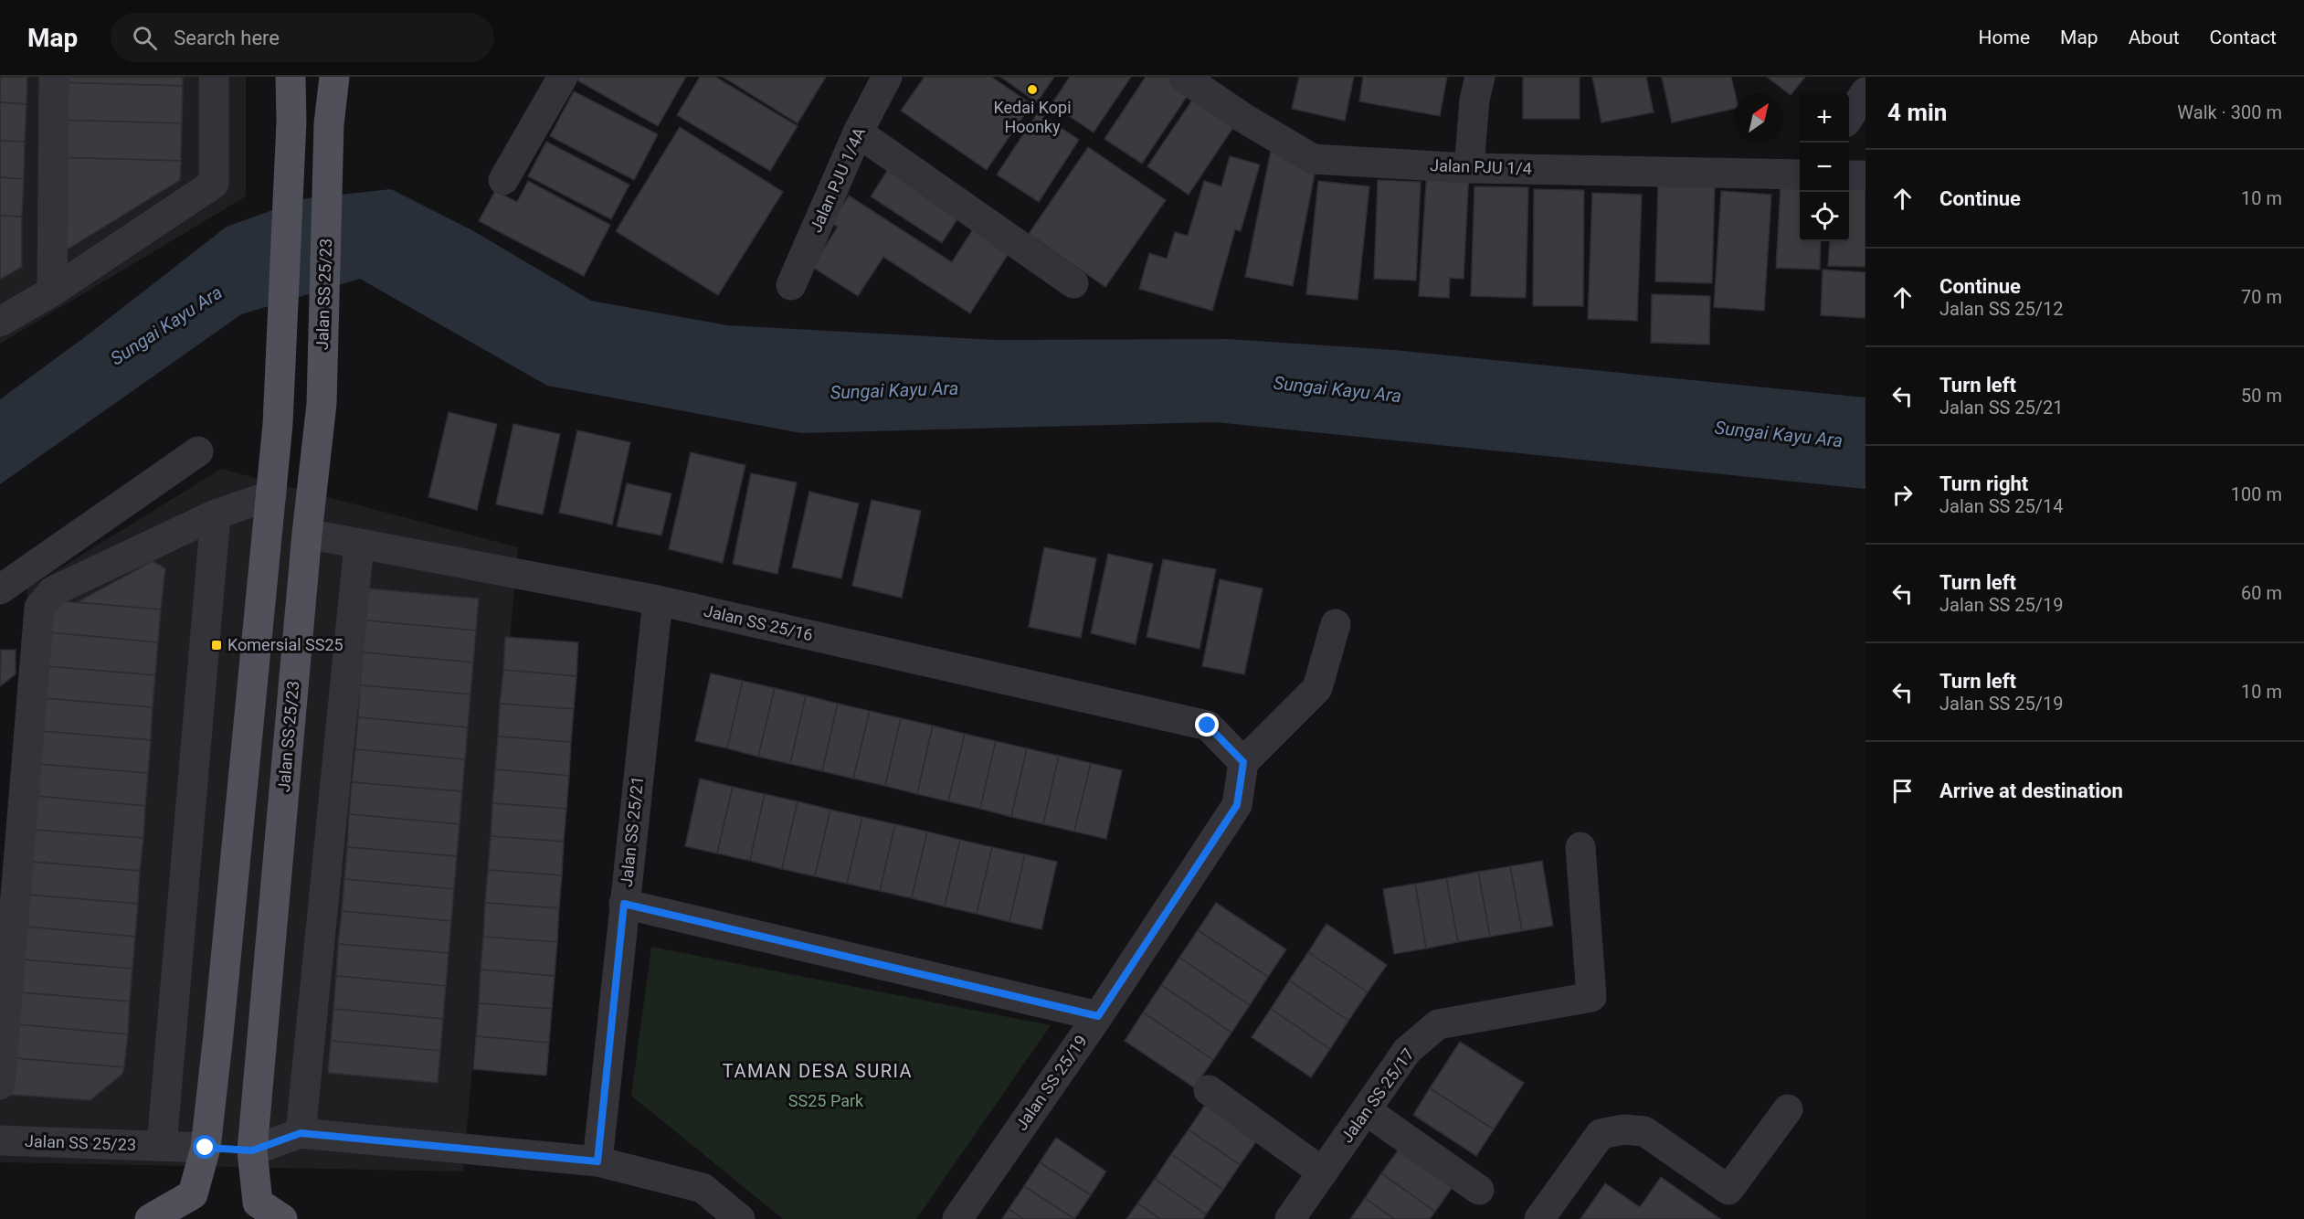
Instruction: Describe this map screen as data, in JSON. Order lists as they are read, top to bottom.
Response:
{
  "streets": {
    "main road": ["Jalan SS 25/23"],
    "street": [
      "Jalan PJU 1/4",
      "Jalan PJU 1/4A",
      "Jalan SS 25/16",
      "Jalan SS 25/21",
      "Jalan SS 25/19",
      "Jalan SS 25/17"
    ]
  },
  "crossings": [
    ["Jalan SS 25/23", "Jalan SS 25/16"],
    ["Jalan SS 25/16", "Jalan SS 25/21"],
    ["Jalan SS 25/16", "Jalan SS 25/19"]
  ],
  "districts": ["TAMAN DESA SURIA"],
  "water": ["Sungai Kayu Ara"],
  "parks": ["SS25 Park"],
  "places": {
    "other": ["Kedai Kopi Hoonky"],
    "transit": ["Komersial SS25"]
  },
  "north": "top right",
  "page": {
    "header": "Map",
    "search": "Search here",
    "nav": [
      "Home",
      "Map",
      "About",
      "Contact"
    ],
    "heading": ["4 min", "Walk · 300 m"],
    "map_buttons": ["+", "−"],
    "list": [
      ["Continue", "10 m"],
      ["Continue", "Jalan SS 25/12", "70 m"],
      ["Turn left", "Jalan SS 25/21", "50 m"],
      ["Turn right", "Jalan SS 25/14", "100 m"],
      ["Turn left", "Jalan SS 25/19", "60 m"],
      ["Turn left", "Jalan SS 25/19", "10 m"],
      "Arrive at destination"
    ]
  }
}
